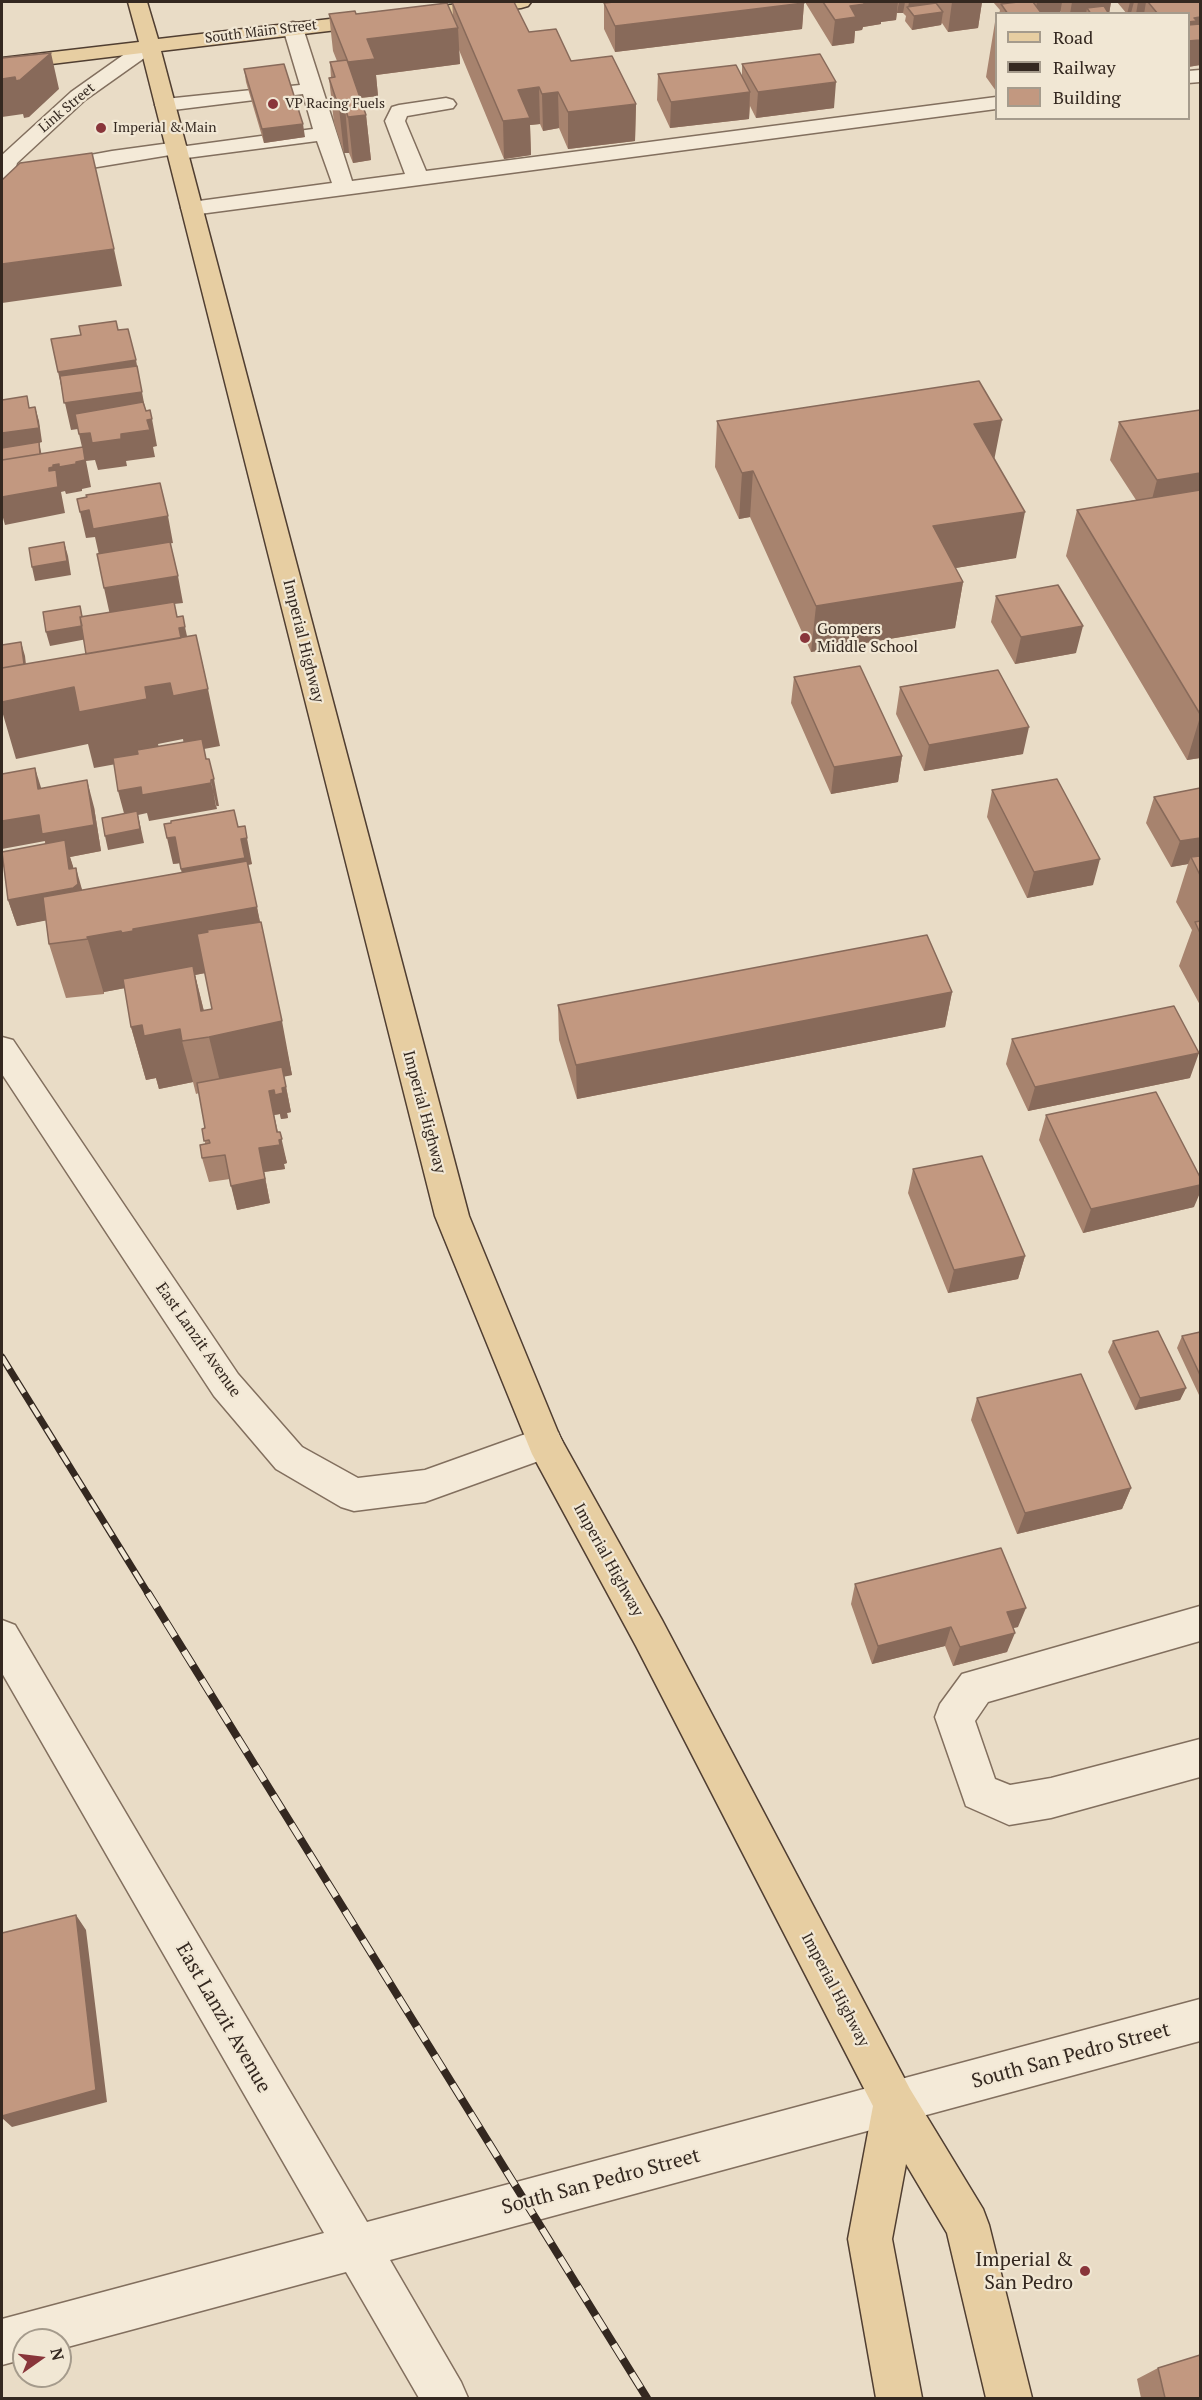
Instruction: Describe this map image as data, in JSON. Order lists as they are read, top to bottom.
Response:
{
  "streets": {
    "main road": ["South Main Street", "Imperial Highway"],
    "street": ["Link Street", "East Lanzit Avenue", "South San Pedro Street"]
  },
  "crossings": [
    ["South Main Street", "Link Street"],
    ["South Main Street", "Imperial Highway"],
    ["Link Street", "Imperial Highway"],
    ["Imperial Highway", "East Lanzit Avenue"],
    ["Imperial Highway", "South San Pedro Street"],
    ["East Lanzit Avenue", "South San Pedro Street"]
  ],
  "places": [
    "VP Racing Fuels",
    "Imperial & Main",
    "Gompers Middle School",
    "Imperial & San Pedro"
  ],
  "legend": ["Road", "Railway", "Building"],
  "north": "right"
}
